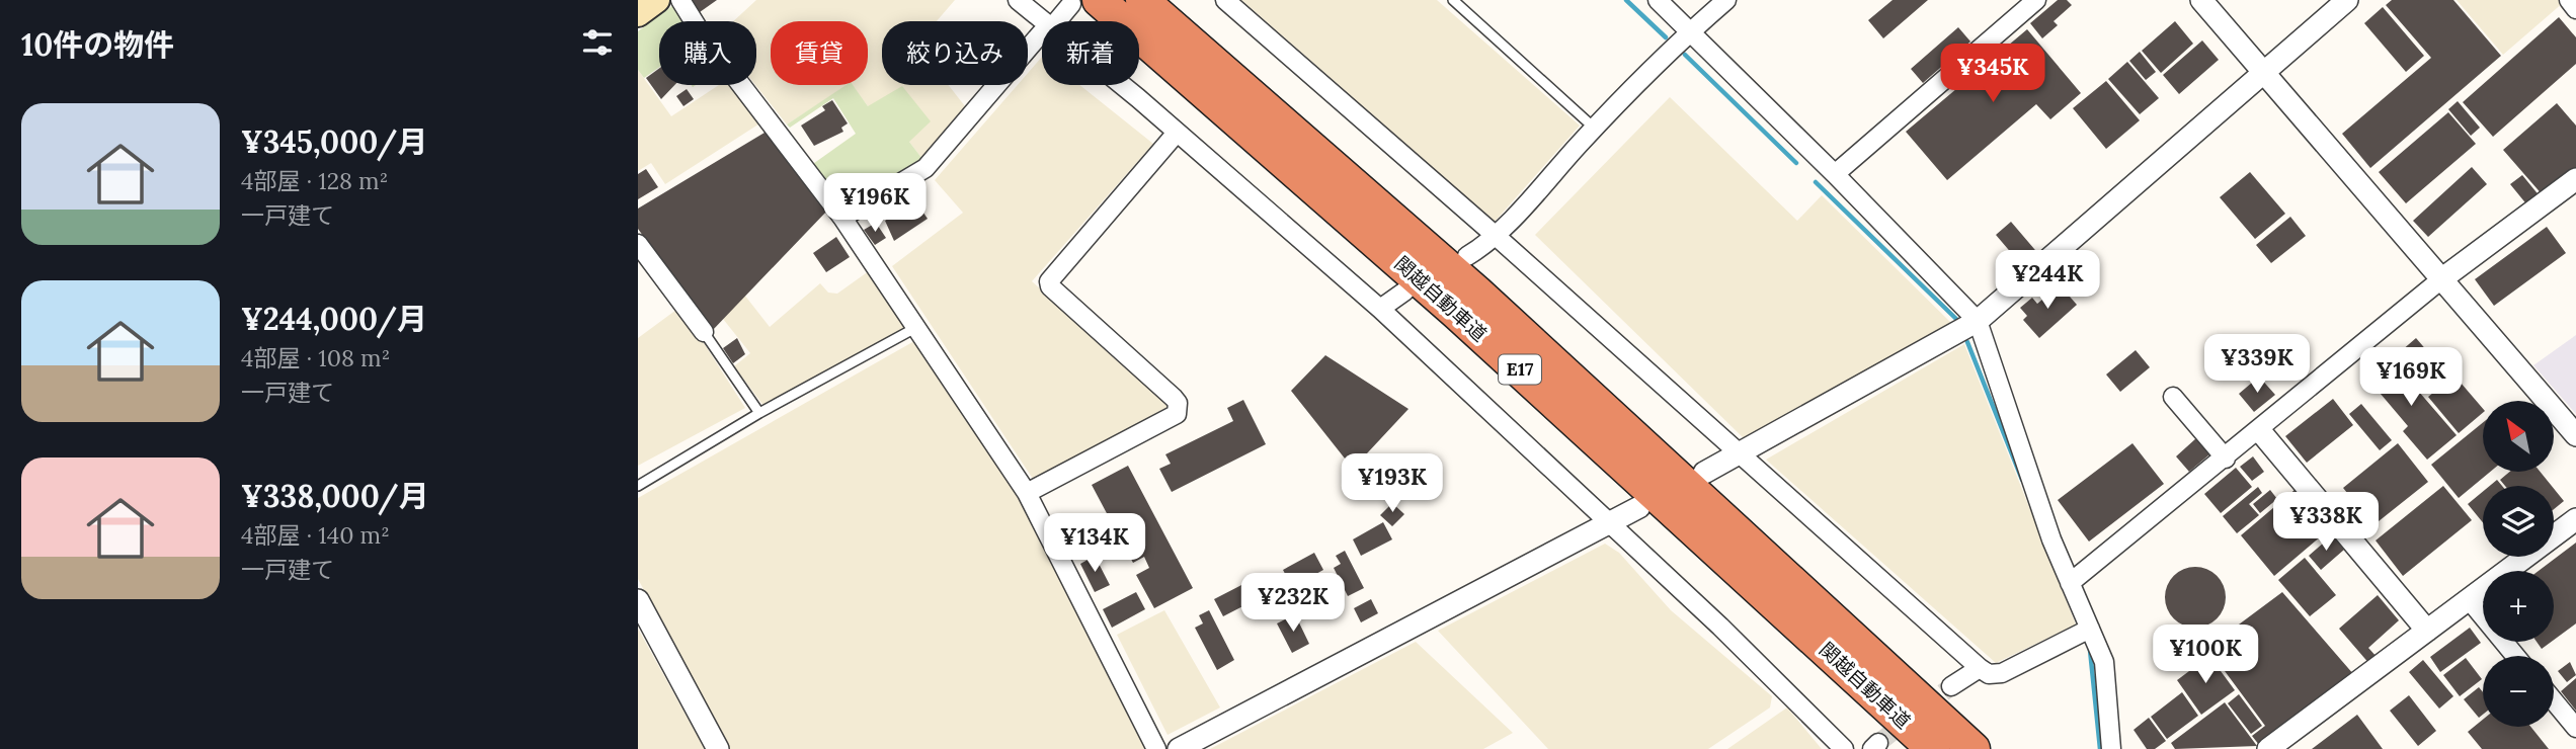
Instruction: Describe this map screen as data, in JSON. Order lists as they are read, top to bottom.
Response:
{
  "streets": {
    "highway": ["関越自動車道", "E17"]
  },
  "north": "top left",
  "page": {
    "heading": "10件の物件",
    "chip": [
      "購入",
      "賃貸",
      "絞り込み",
      "新着"
    ],
    "price": [
      "¥345K",
      "¥196K",
      "¥244K",
      "¥339K",
      "¥169K",
      "¥193K",
      "¥338K",
      "¥134K",
      "¥232K",
      "¥100K"
    ],
    "list": [
      {
        "name": "¥345,000/月",
        "note": "4部屋 · 128 m² · 一戸建て"
      },
      {
        "name": "¥244,000/月",
        "note": "4部屋 · 108 m² · 一戸建て"
      },
      {
        "name": "¥338,000/月",
        "note": "4部屋 · 140 m² · 一戸建て"
      }
    ],
    "map_buttons": ["+", "−"]
  }
}
